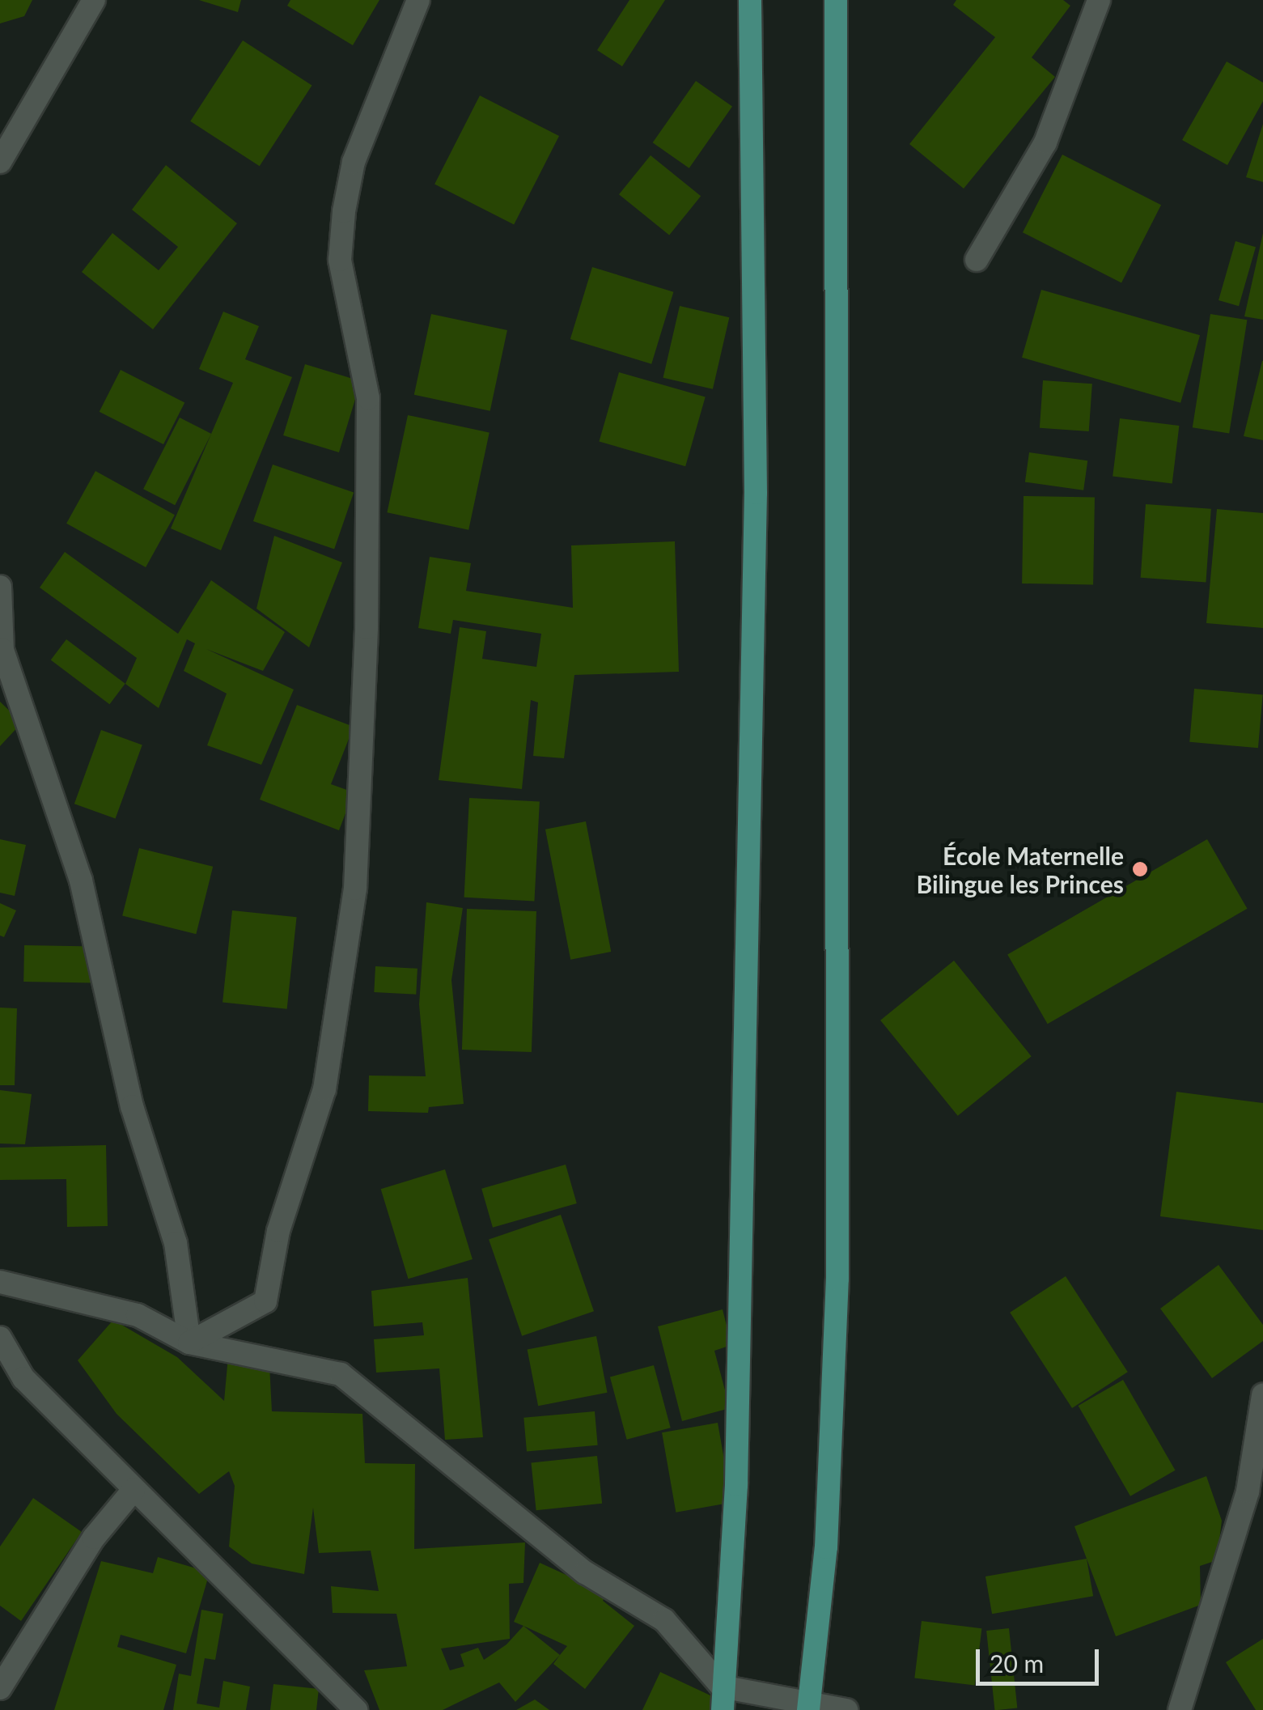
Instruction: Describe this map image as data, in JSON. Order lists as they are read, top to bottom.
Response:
{
  "places": ["École Maternelle Bilingue les Princes"],
  "scale_bar": "20 m"
}
